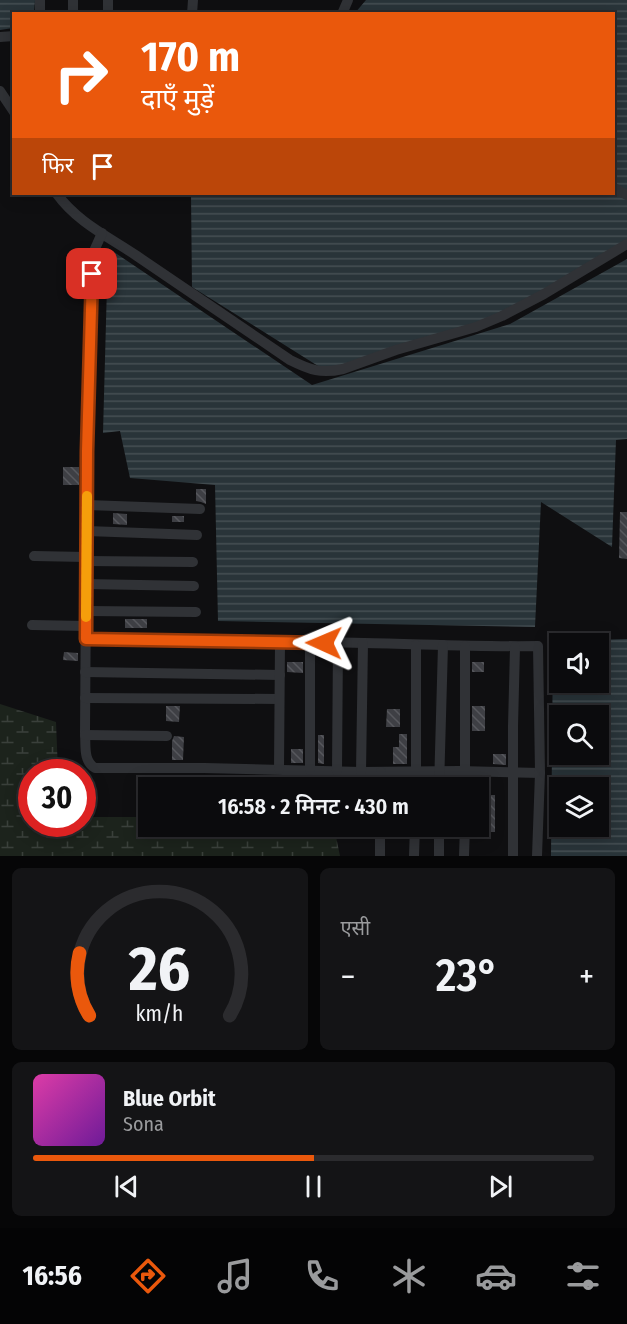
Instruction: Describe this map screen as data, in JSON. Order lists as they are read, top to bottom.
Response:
{
  "page": {
    "turn": ["170 m", "दाएँ मुड़ें"],
    "then": "फिर",
    "limit": "30",
    "trip": "16:58 · 2 मिनट · 430 m",
    "tile": "एसी",
    "heat": ["−", "23°", "+"],
    "song": ["Blue Orbit", "Sona"],
    "tabs": "16:56",
    "gauge": ["26", "km/h"]
  }
}
